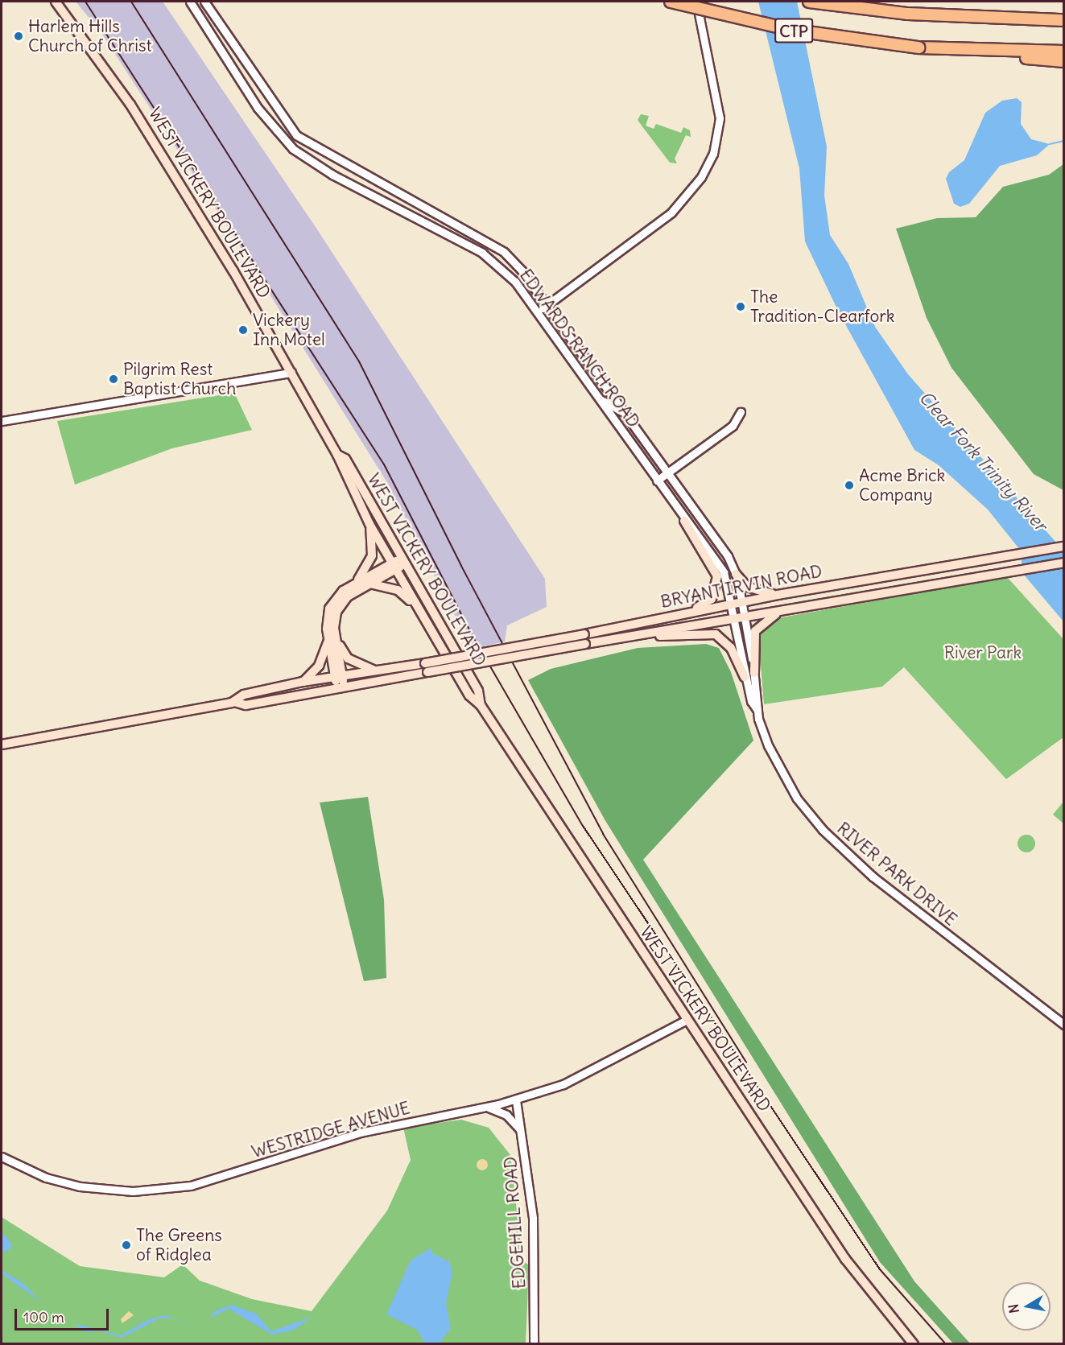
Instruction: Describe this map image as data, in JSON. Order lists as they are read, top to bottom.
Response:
{
  "streets": {
    "highway": ["CTP"],
    "main road": ["WEST VICKERY BOULEVARD", "BRYANT IRVIN ROAD"],
    "street": [
      "EDWARDS RANCH ROAD",
      "RIVER PARK DRIVE",
      "WESTRIDGE AVENUE",
      "EDGEHILL ROAD"
    ]
  },
  "crossings": [
    ["WEST VICKERY BOULEVARD", "WESTRIDGE AVENUE"],
    ["EDWARDS RANCH ROAD", "BRYANT IRVIN ROAD"],
    ["EDWARDS RANCH ROAD", "RIVER PARK DRIVE"],
    ["BRYANT IRVIN ROAD", "RIVER PARK DRIVE"],
    ["WESTRIDGE AVENUE", "EDGEHILL ROAD"]
  ],
  "water": ["Clear Fork Trinity River"],
  "parks": ["River Park"],
  "places": [
    "Harlem Hills Church of Christ",
    "The Tradition-Clearfork",
    "Vickery Inn Motel",
    "Pilgrim Rest Baptist Church",
    "Acme Brick Company",
    "The Greens of Ridglea"
  ],
  "scale_bar": "100 m",
  "north": "left"
}
